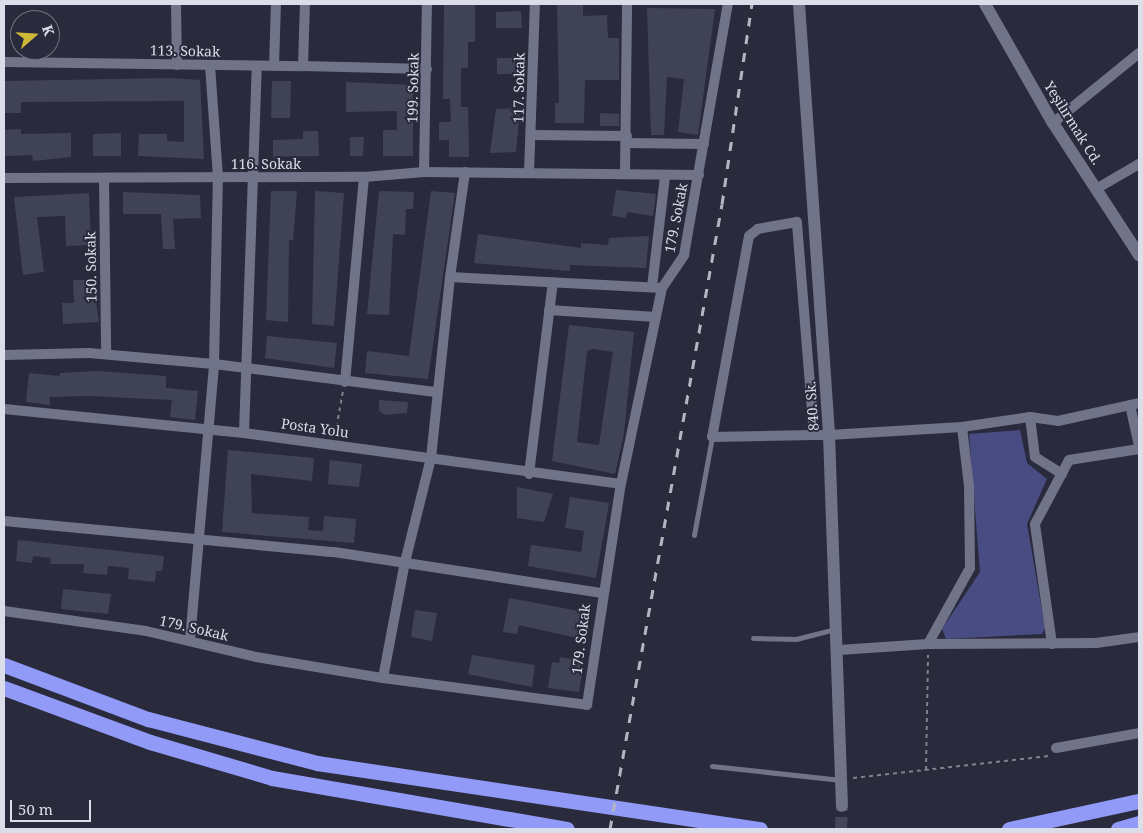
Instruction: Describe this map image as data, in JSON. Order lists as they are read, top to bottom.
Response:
{
  "streets": {
    "street": [
      "113. Sokak",
      "199. Sokak",
      "117. Sokak",
      "Yeşilırmak Cd.",
      "116. Sokak",
      "179. Sokak",
      "150. Sokak",
      "840. Sk.",
      "Posta Yolu"
    ]
  },
  "crossings": [
    ["113. Sokak", "199. Sokak"],
    ["199. Sokak", "116. Sokak"],
    ["117. Sokak", "116. Sokak"],
    ["116. Sokak", "179. Sokak"],
    ["116. Sokak", "150. Sokak"],
    ["179. Sokak", "Posta Yolu"]
  ],
  "scale_bar": "50 m",
  "north": "right"
}
